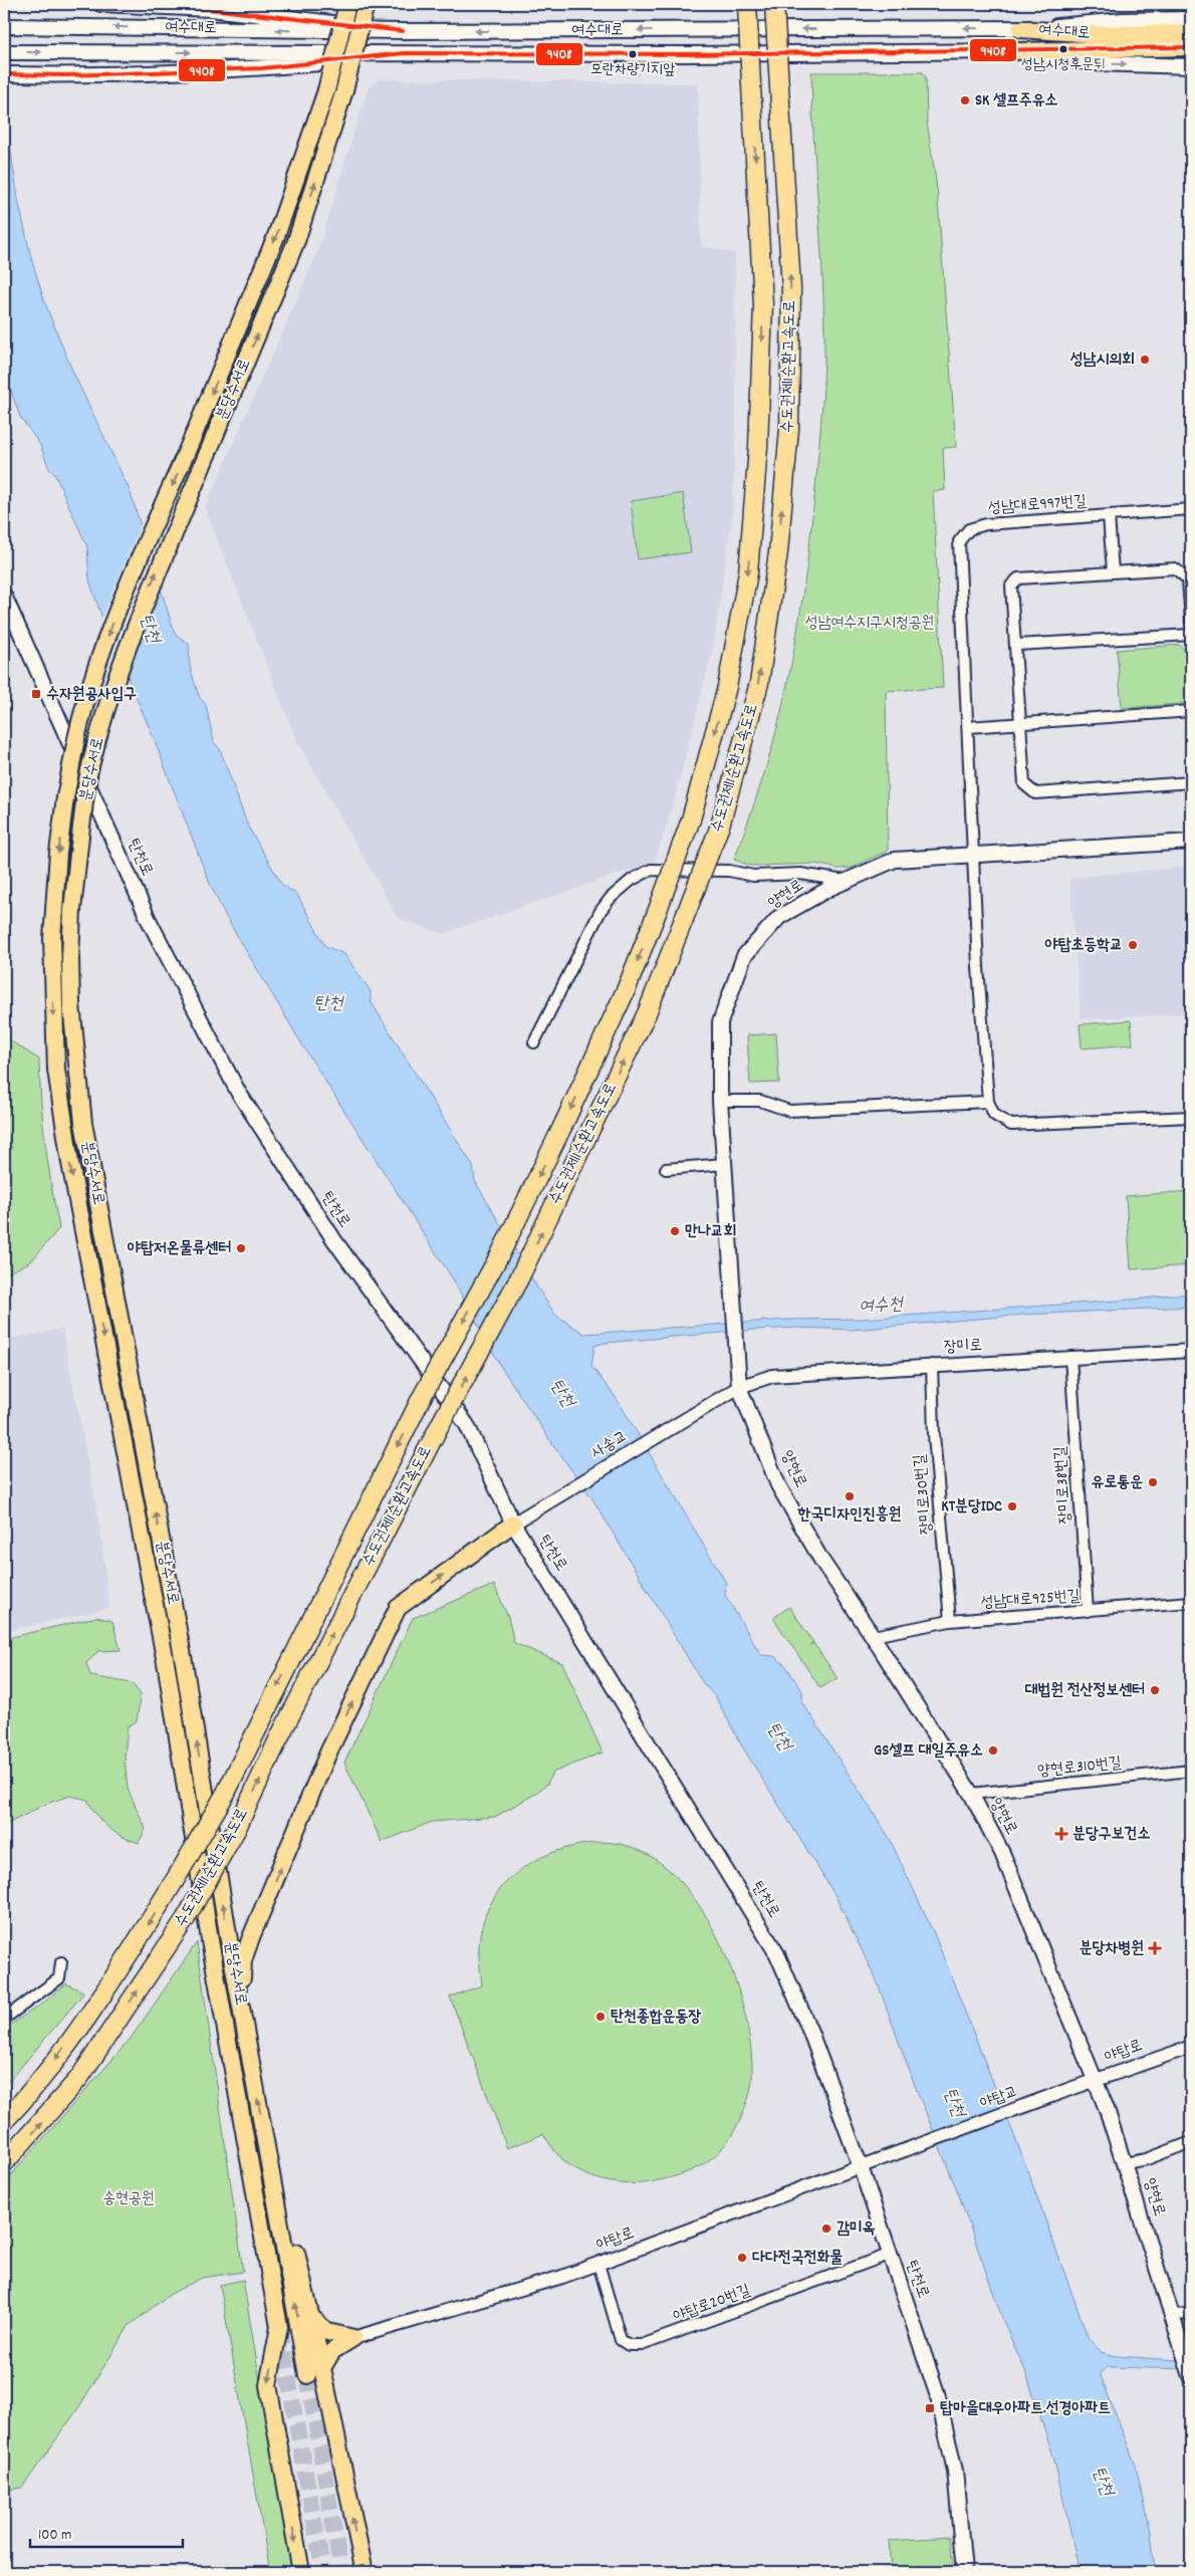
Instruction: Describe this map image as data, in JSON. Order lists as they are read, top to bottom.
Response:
{
  "streets": {
    "highway": ["여수대로", "수도권제1순환고속도로", "분당수서로"],
    "main road": ["탄천로", "양현로"],
    "street": [
      "성남대로997번길",
      "장미로",
      "사송교",
      "장미로38번길",
      "장미로30번길",
      "성남대로925번길",
      "양현로310번길",
      "야탑로",
      "야탑교",
      "야탑로20번길"
    ]
  },
  "crossings": [
    ["성남대로997번길", "양현로"],
    ["탄천로", "사송교"],
    ["탄천로", "야탑로"],
    ["탄천로", "야탑로20번길"],
    ["양현로", "장미로"],
    ["양현로", "성남대로925번길"],
    ["양현로", "양현로310번길"],
    ["양현로", "야탑로"],
    ["장미로", "사송교"],
    ["장미로", "장미로38번길"],
    ["장미로", "장미로30번길"],
    ["장미로38번길", "성남대로925번길"],
    ["장미로30번길", "성남대로925번길"],
    ["야탑로", "야탑교"],
    ["야탑로", "야탑로20번길"]
  ],
  "water": ["탄천", "여수천"],
  "parks": ["성남여수지구시청공원", "송현공원"],
  "places": {
    "other": [
      "성남시청후문뒤",
      "모란차량기지앞",
      "SK 셀프주유소",
      "성남시의회",
      "야탑초등학교",
      "만나교회",
      "야탑저온물류센터",
      "유로통운",
      "한국디자인진흥원",
      "KT분당IDC",
      "대법원 전산정보센터",
      "GS셀프 대일주유소",
      "탄천종합운동장",
      "감미옥",
      "다다전국전화물"
    ],
    "transit": ["수자원공사입구", "탑마을대우아파트.선경아파트"],
    "health": ["분당구보건소", "분당차병원"]
  },
  "lines": ["transit line 9408"],
  "scale_bar": "100 m"
}
